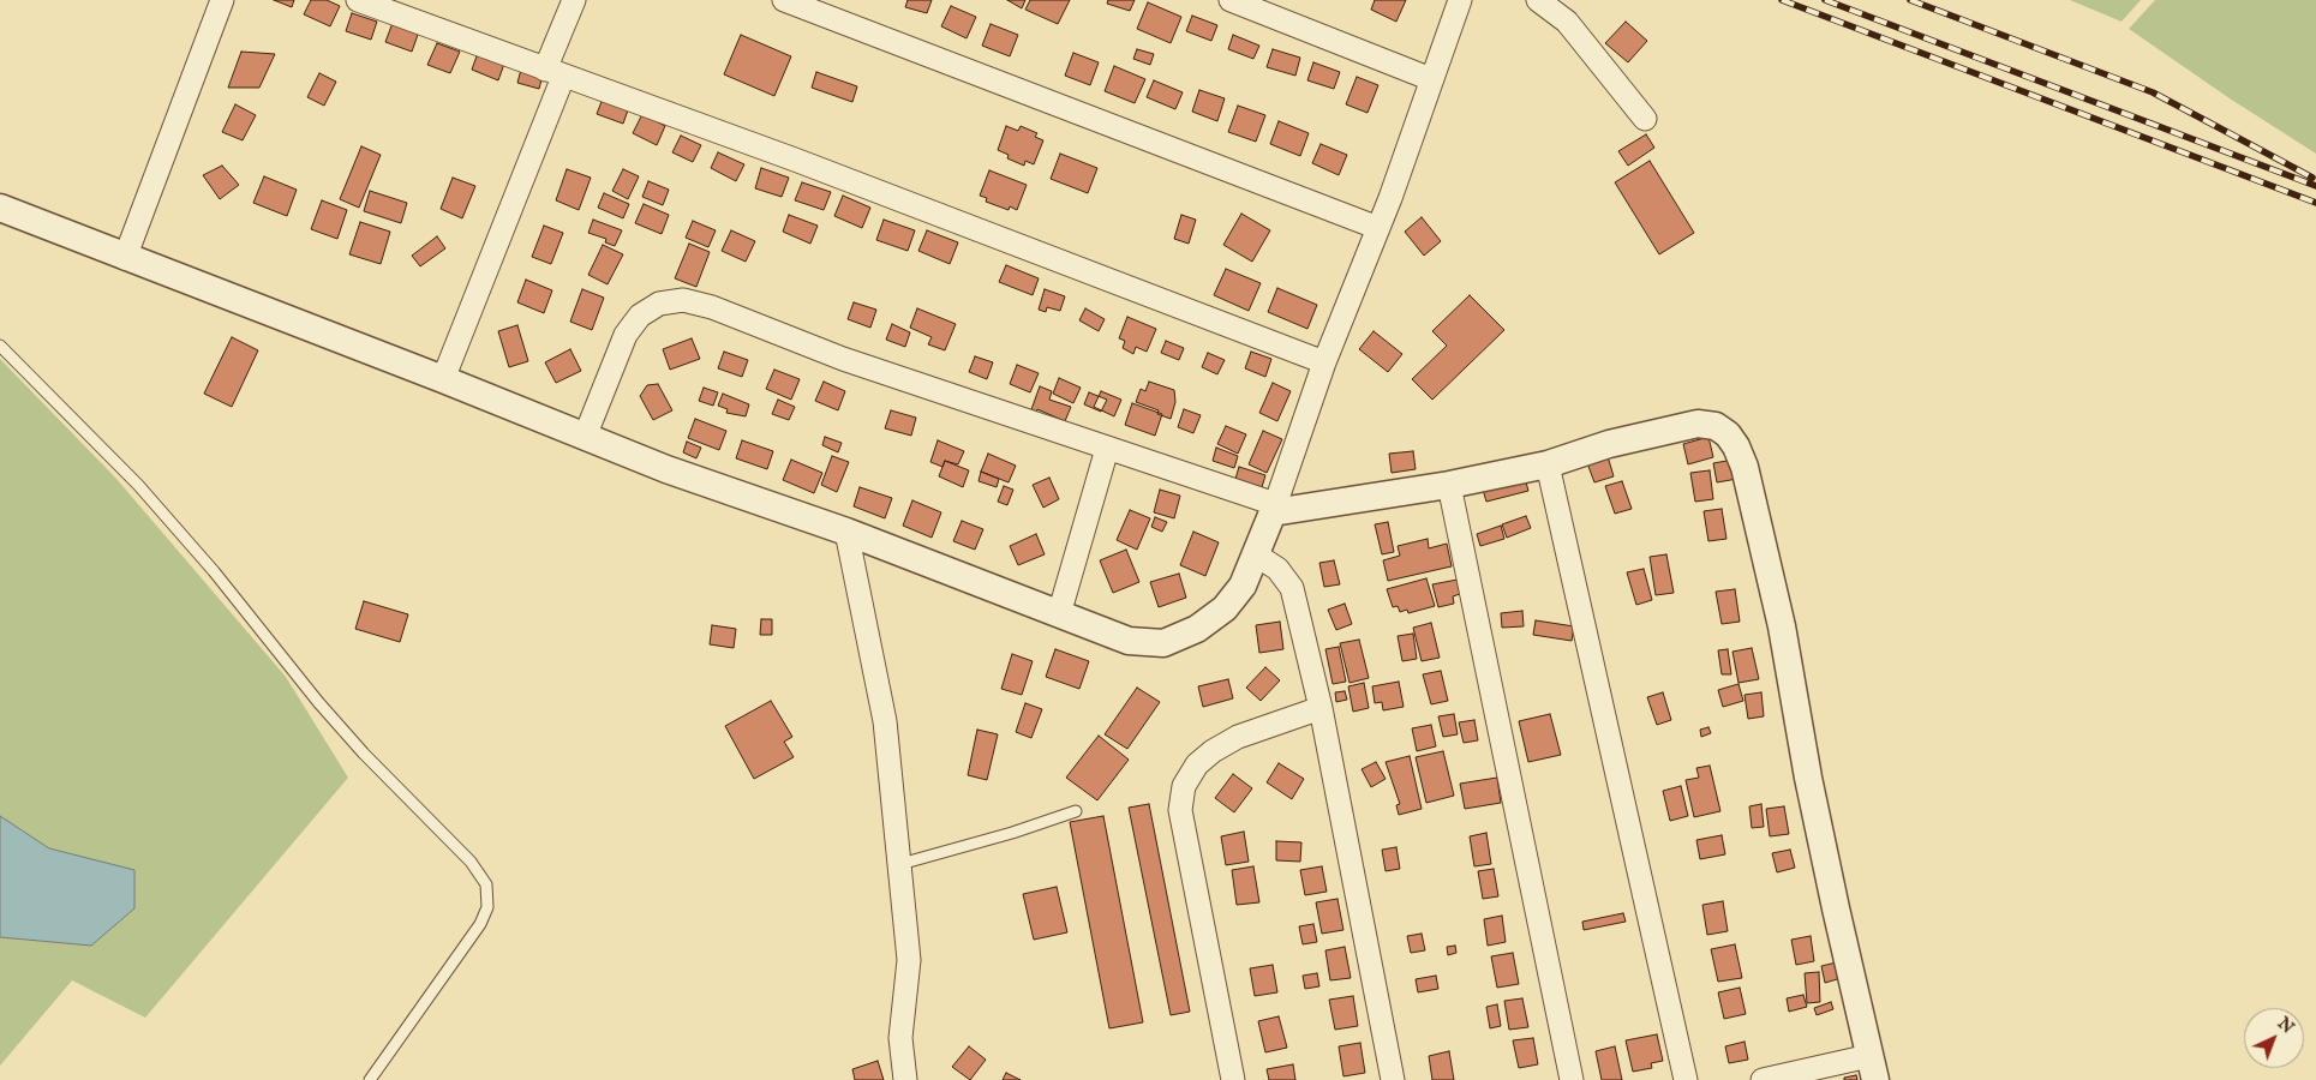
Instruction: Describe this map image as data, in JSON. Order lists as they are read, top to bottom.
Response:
{
  "north": "top right"
}
